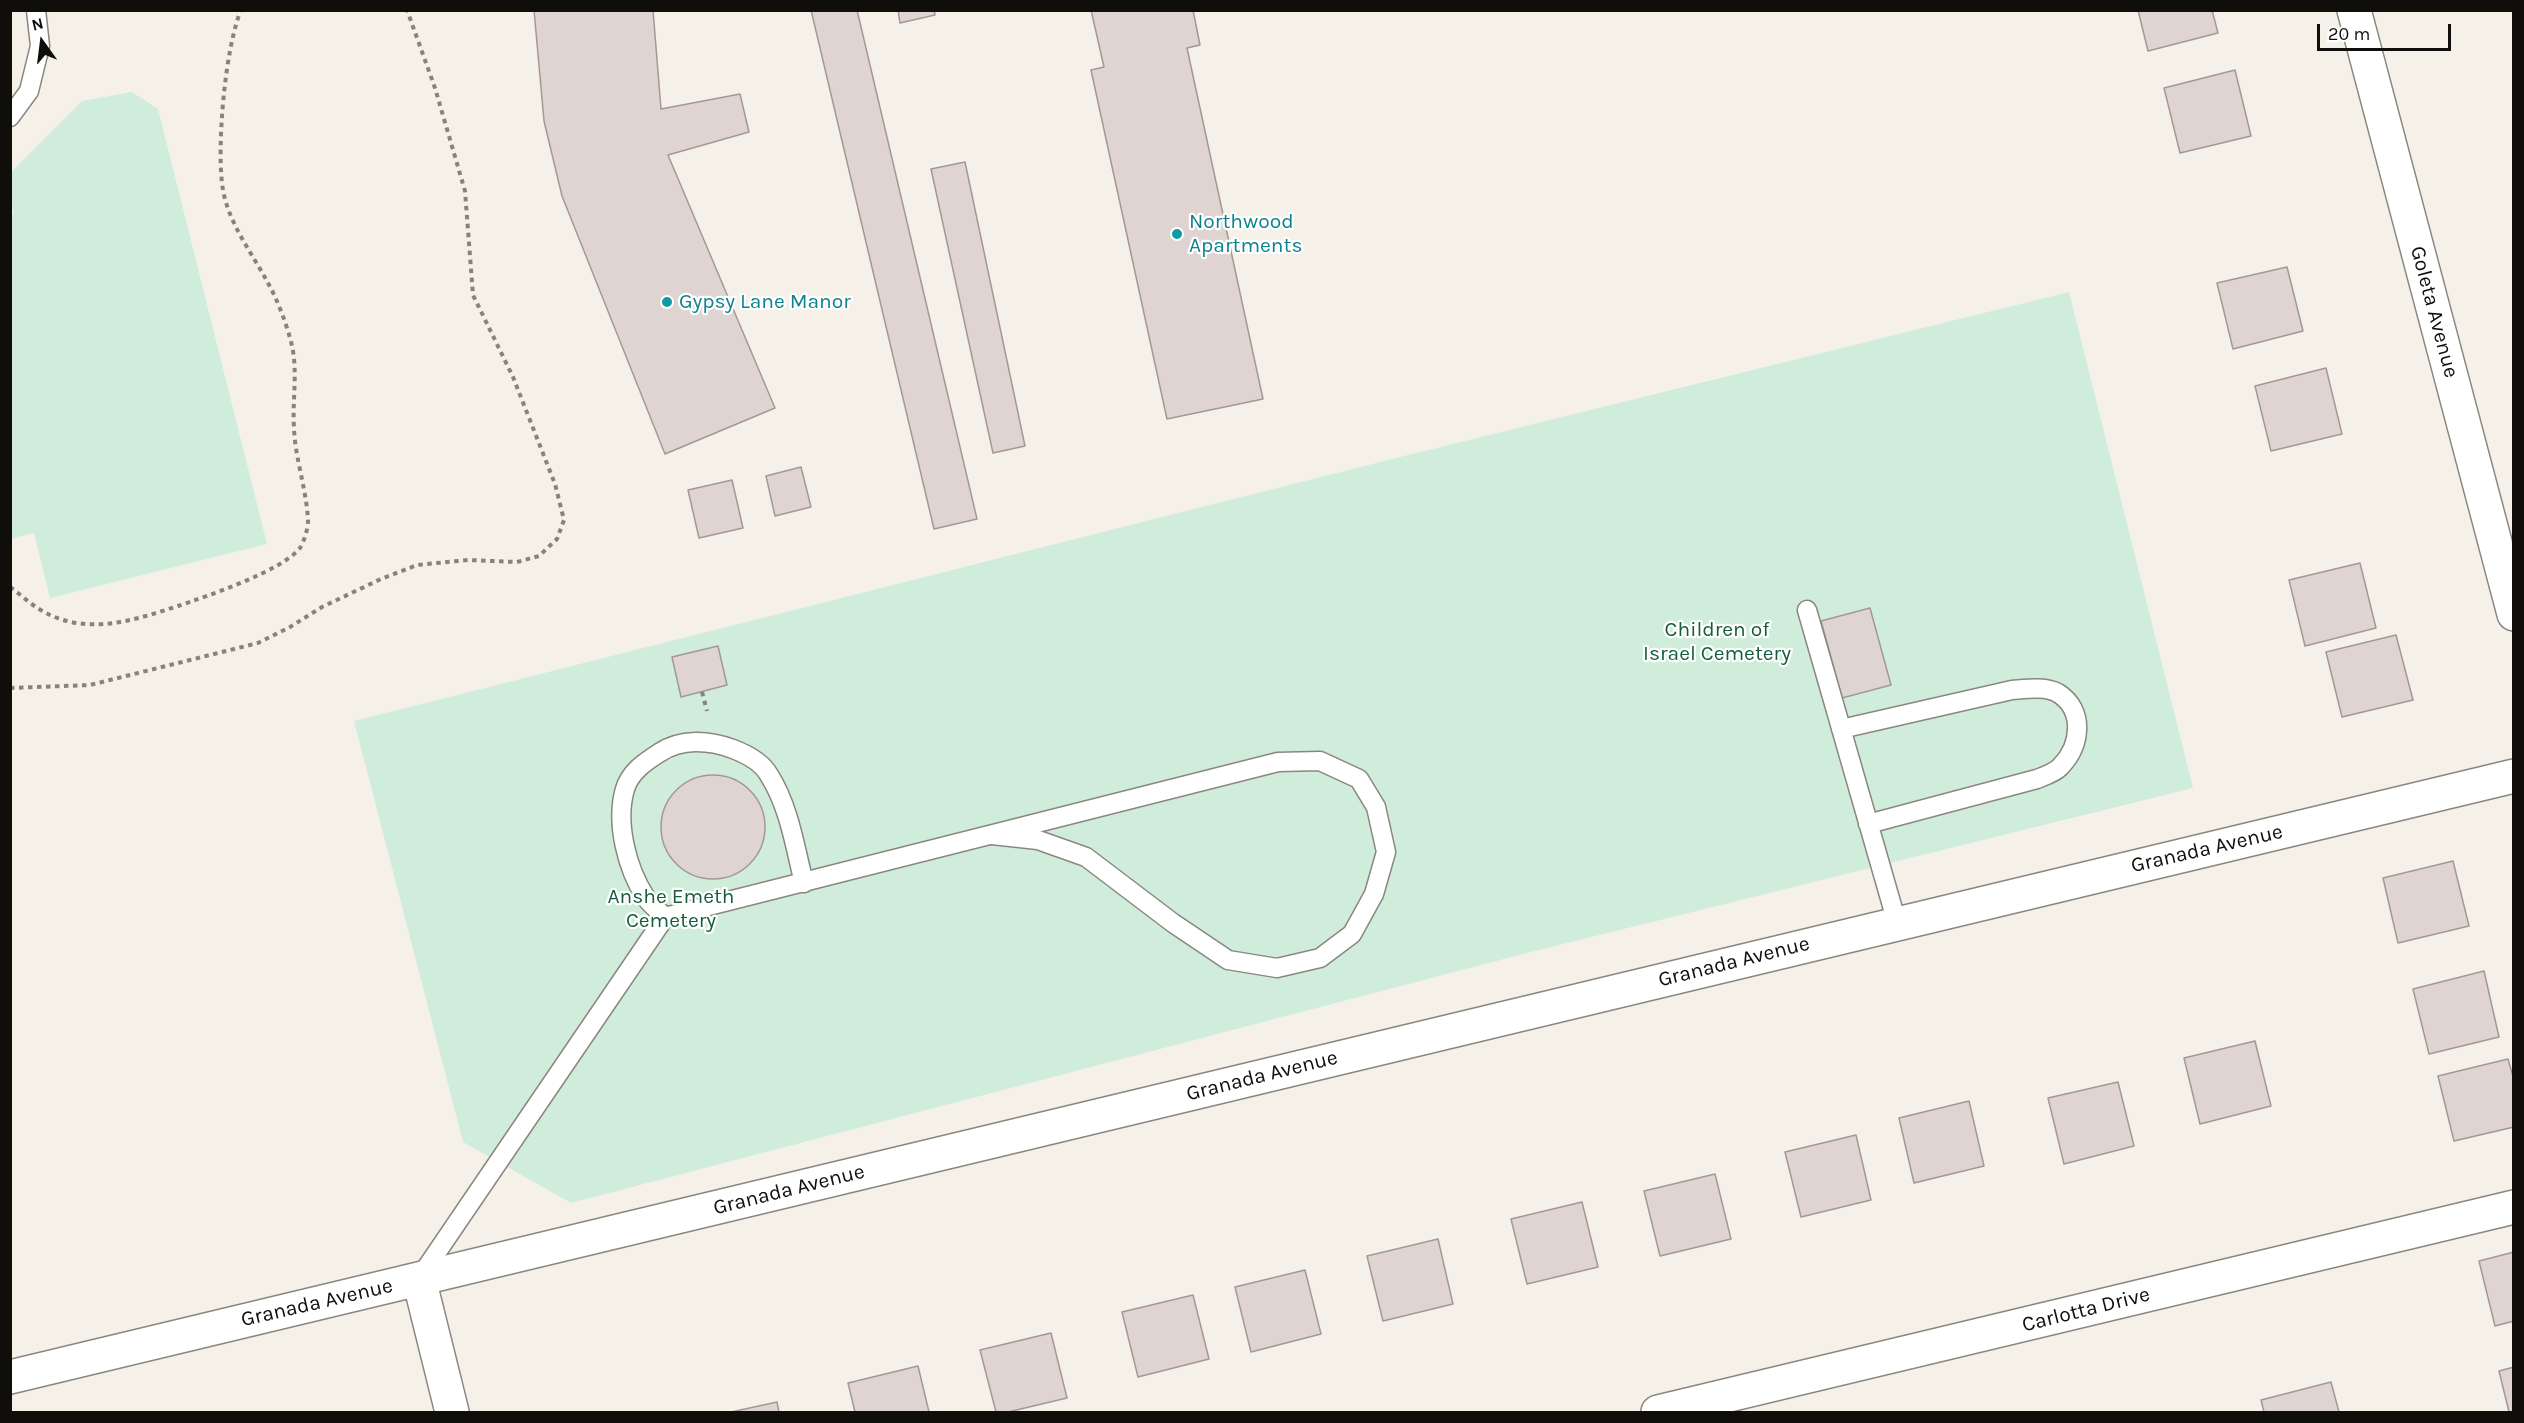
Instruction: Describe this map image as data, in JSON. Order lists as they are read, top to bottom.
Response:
{
  "streets": {
    "street": ["Goleta Avenue", "Granada Avenue", "Carlotta Drive"]
  },
  "parks": ["Children of Israel Cemetery", "Anshe Emeth Cemetery"],
  "places": ["Northwood Apartments", "Gypsy Lane Manor"],
  "scale_bar": "20 m",
  "north": "top"
}
